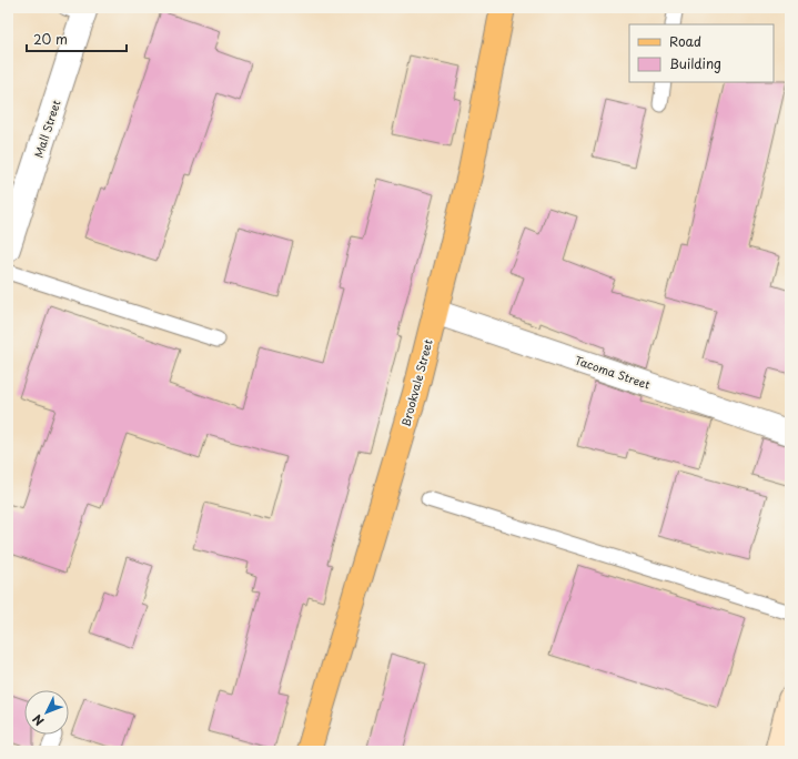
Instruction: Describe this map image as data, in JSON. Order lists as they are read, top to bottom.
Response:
{
  "streets": {
    "main road": ["Brookvale Street"],
    "street": ["Mall Street", "Tacoma Street"]
  },
  "crossings": [
    ["Tacoma Street", "Brookvale Street"]
  ],
  "legend": ["Road", "Building"],
  "scale_bar": "20 m",
  "north": "bottom left"
}
